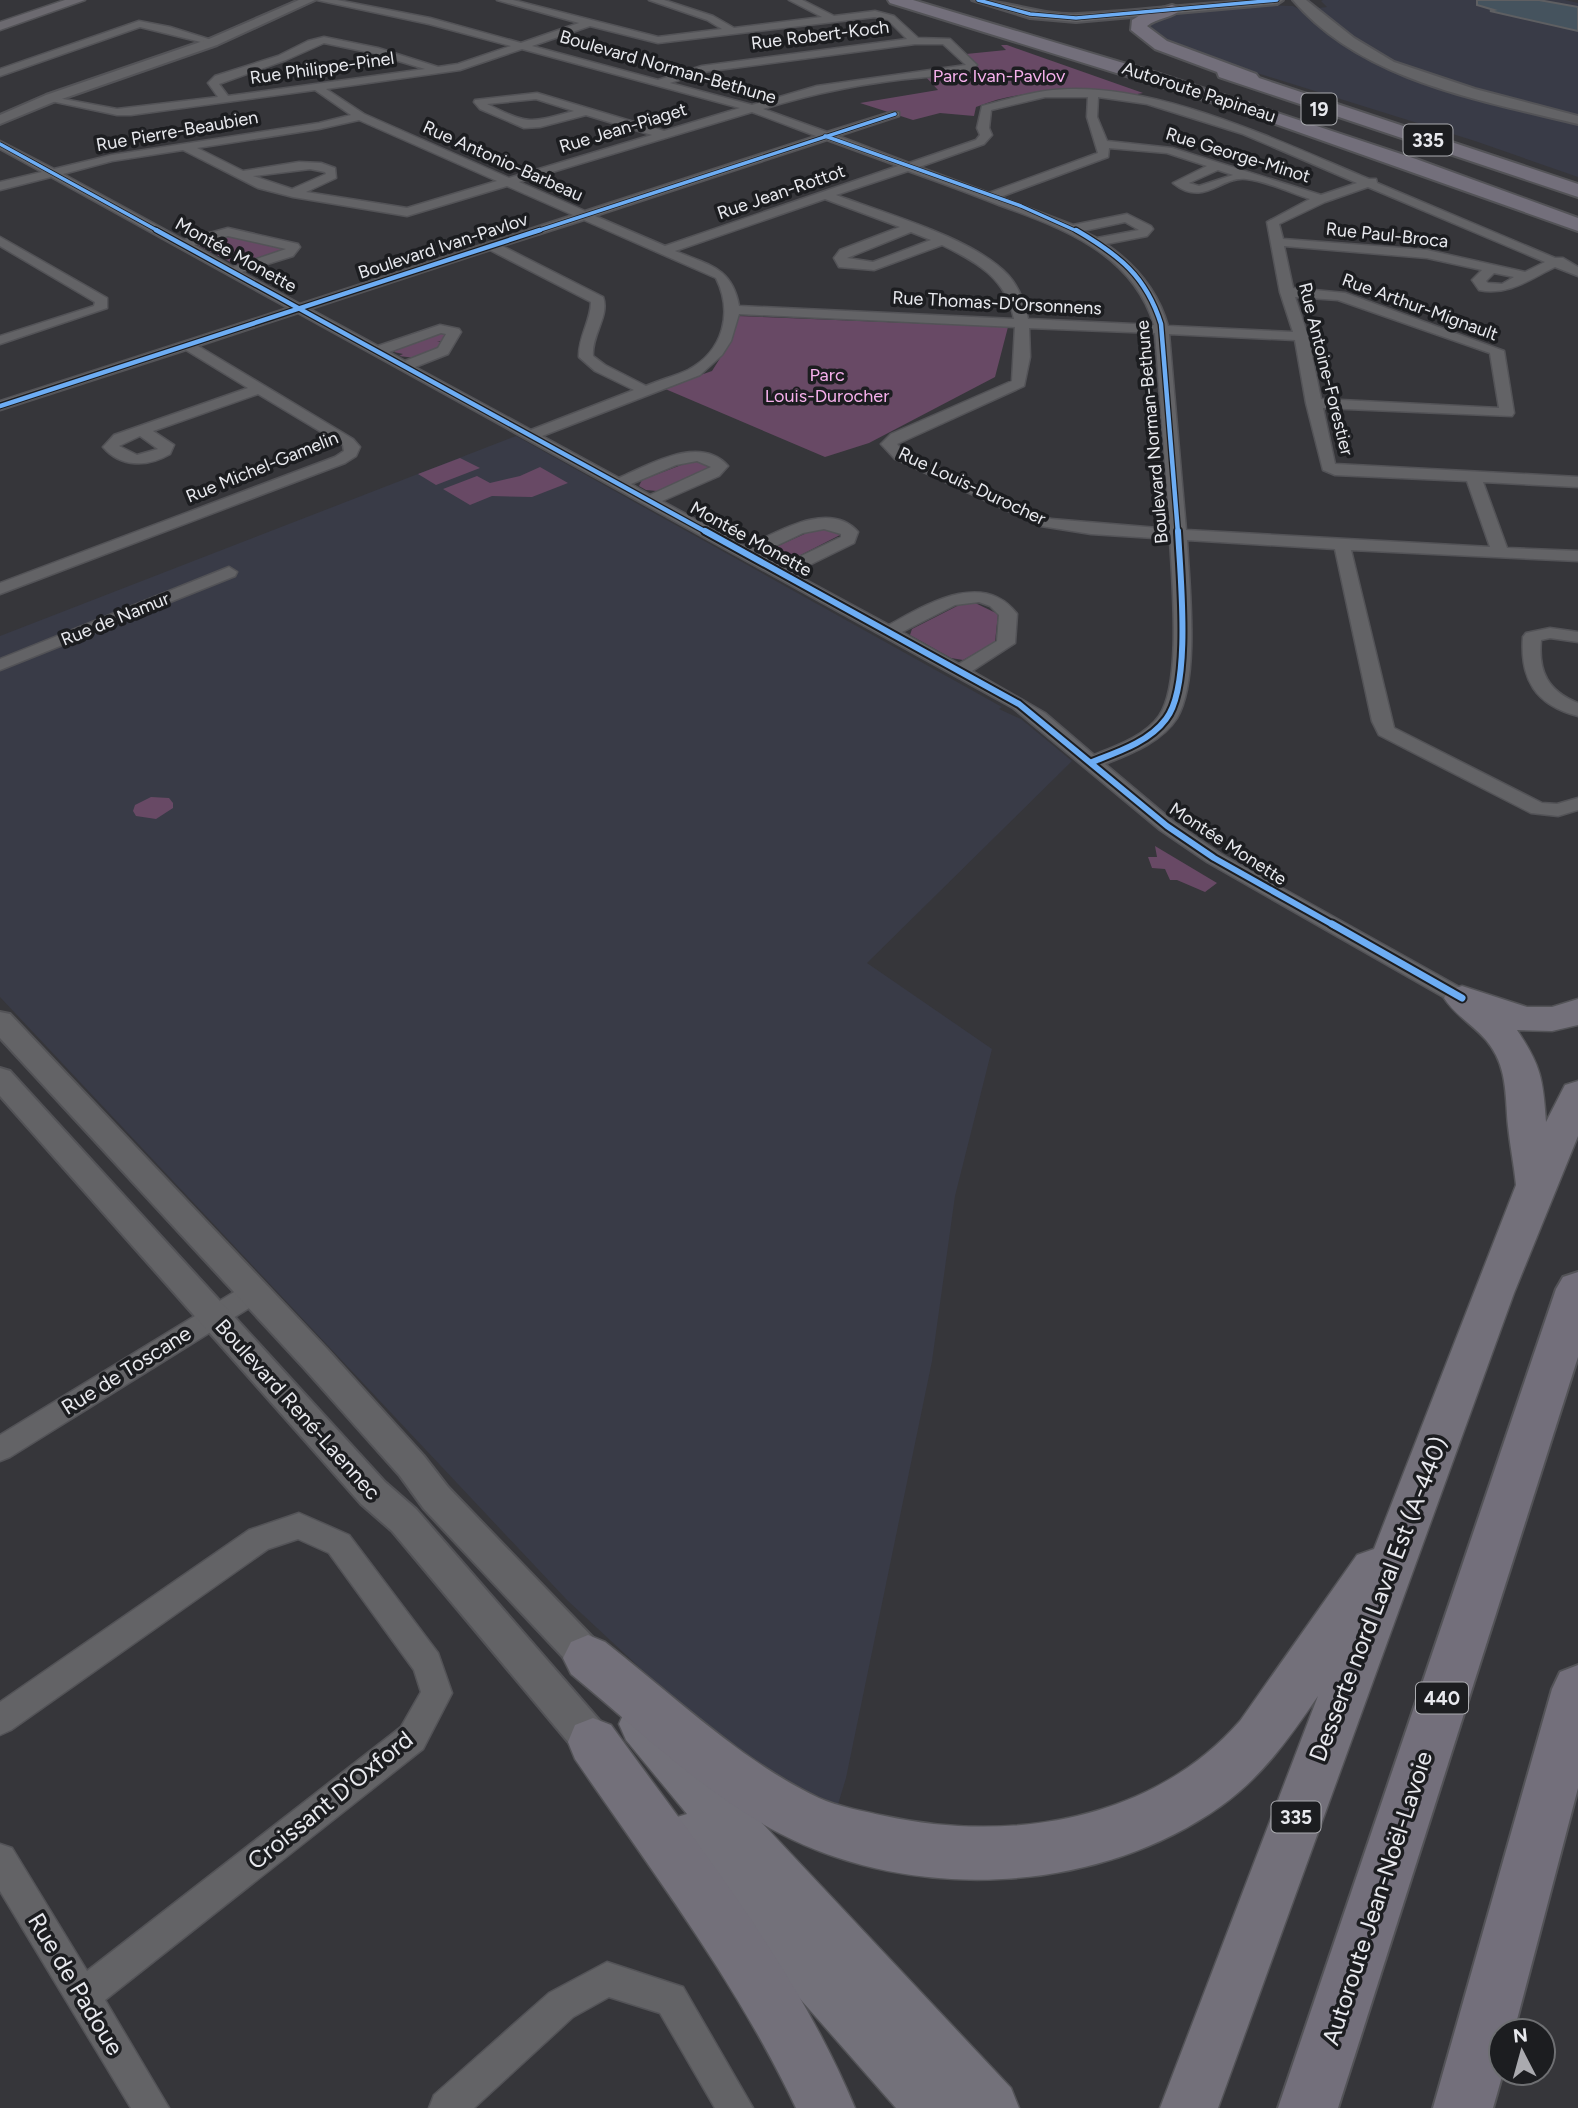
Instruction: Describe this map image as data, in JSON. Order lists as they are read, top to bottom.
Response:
{
  "streets": {
    "highway": [
      "Autoroute Papineau",
      "19",
      "335",
      "Desserte nord Laval Est (A-440)",
      "440",
      "Autoroute Jean-Noël-Lavoie"
    ],
    "street": [
      "Rue Robert-Koch",
      "Boulevard Norman-Bethune",
      "Rue Philippe-Pinel",
      "Rue Jean-Piaget",
      "Rue Pierre-Beaubien",
      "Rue George-Minot",
      "Rue Antonio-Barbeau",
      "Rue Jean-Rottot",
      "Rue Paul-Broca",
      "Boulevard Ivan-Pavlov",
      "Montée Monette",
      "Rue Thomas-D'Orsonnens",
      "Rue Arthur-Mignault",
      "Rue Antoine-Forestier",
      "Rue Michel-Gamelin",
      "Rue Louis-Durocher",
      "Rue de Namur",
      "Rue de Toscane",
      "Boulevard René-Laennec",
      "Croissant D'Oxford",
      "Rue de Padoue"
    ]
  },
  "crossings": [
    ["Rue Robert-Koch", "Boulevard Norman-Bethune"],
    ["Rue Robert-Koch", "Rue Jean-Piaget"],
    ["Boulevard Norman-Bethune", "Rue Philippe-Pinel"],
    ["Boulevard Norman-Bethune", "Rue Jean-Piaget"],
    ["Boulevard Norman-Bethune", "Rue Jean-Rottot"],
    ["Boulevard Norman-Bethune", "Boulevard Ivan-Pavlov"],
    ["Boulevard Norman-Bethune", "Montée Monette"],
    ["Boulevard Norman-Bethune", "Rue Thomas-D'Orsonnens"],
    ["Boulevard Norman-Bethune", "Rue Louis-Durocher"],
    ["Rue Philippe-Pinel", "Rue Antonio-Barbeau"],
    ["Autoroute Papineau", "335"],
    ["Rue Jean-Piaget", "Rue Pierre-Beaubien"],
    ["Rue Jean-Piaget", "Rue Antonio-Barbeau"],
    ["Rue Pierre-Beaubien", "Rue Antonio-Barbeau"],
    ["Rue Pierre-Beaubien", "Montée Monette"],
    ["Rue George-Minot", "Rue Antoine-Forestier"],
    ["Rue Antonio-Barbeau", "Rue Jean-Rottot"],
    ["Rue Antonio-Barbeau", "Boulevard Ivan-Pavlov"],
    ["Rue Antonio-Barbeau", "Rue Thomas-D'Orsonnens"],
    ["Rue Jean-Rottot", "Rue Louis-Durocher"],
    ["Rue Paul-Broca", "Rue Antoine-Forestier"],
    ["Boulevard Ivan-Pavlov", "Montée Monette"],
    ["Boulevard Ivan-Pavlov", "Rue Michel-Gamelin"],
    ["Rue Thomas-D'Orsonnens", "Rue Antoine-Forestier"],
    ["Rue Thomas-D'Orsonnens", "Rue Louis-Durocher"],
    ["Rue Arthur-Mignault", "Rue Antoine-Forestier"],
    ["Rue de Toscane", "Boulevard René-Laennec"],
    ["Croissant D'Oxford", "Rue de Padoue"]
  ],
  "parks": ["Parc Ivan-Pavlov", "Parc Louis-Durocher"],
  "north": "top"
}
